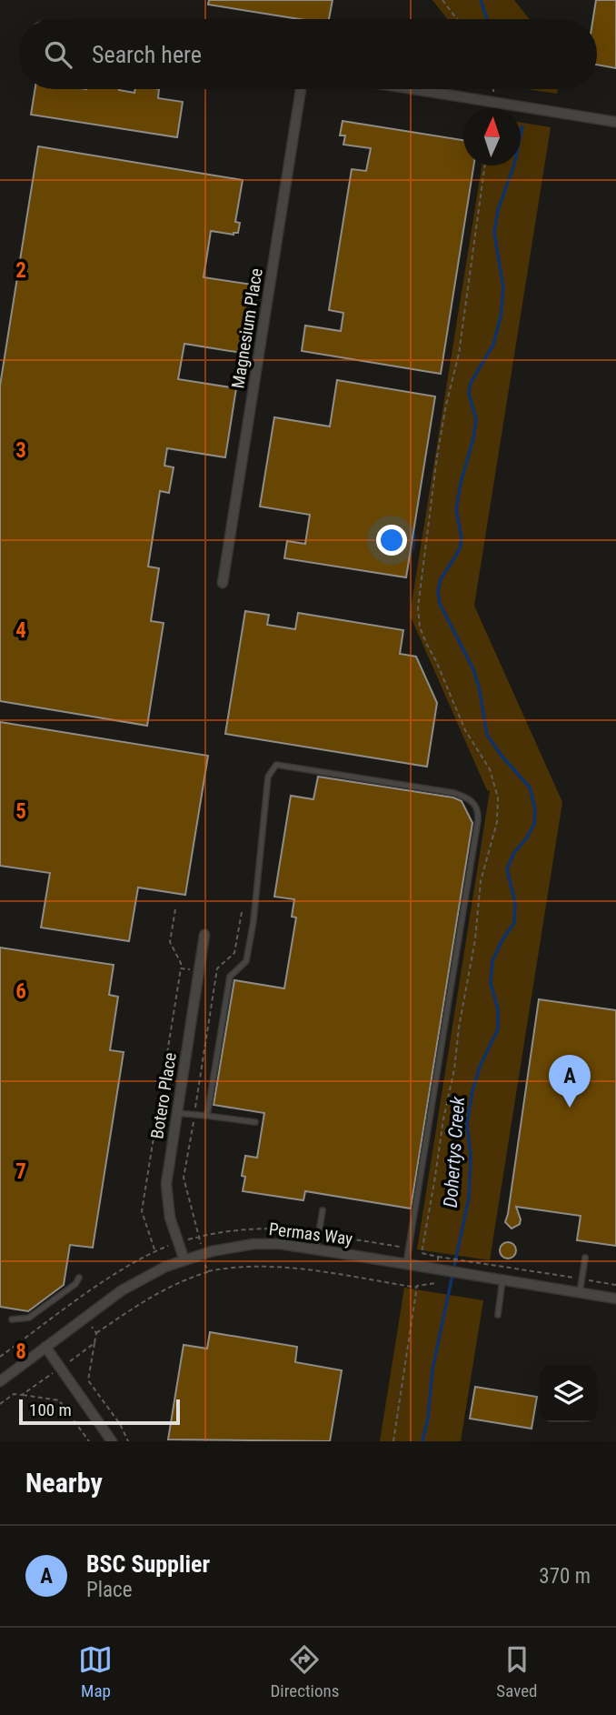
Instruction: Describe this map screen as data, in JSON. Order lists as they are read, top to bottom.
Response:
{
  "streets": {
    "street": ["Magnesium Place", "Botero Place", "Permas Way"]
  },
  "crossings": [
    ["Botero Place", "Permas Way"]
  ],
  "water": ["Dohertys Creek"],
  "scale_bar": "100 m",
  "north": "top",
  "page": {
    "search": "Search here",
    "pins": "A",
    "scale": "100 m",
    "heading": "Nearby",
    "list": [
      {
        "mark": "A",
        "name": "BSC Supplier",
        "note": "Place",
        "value": "370 m"
      }
    ],
    "nav": ["Map", "Directions", "Saved"]
  },
  "grid": {
    "rows": [
      "2",
      "3",
      "4",
      "5",
      "6",
      "7",
      "8"
    ]
  }
}
